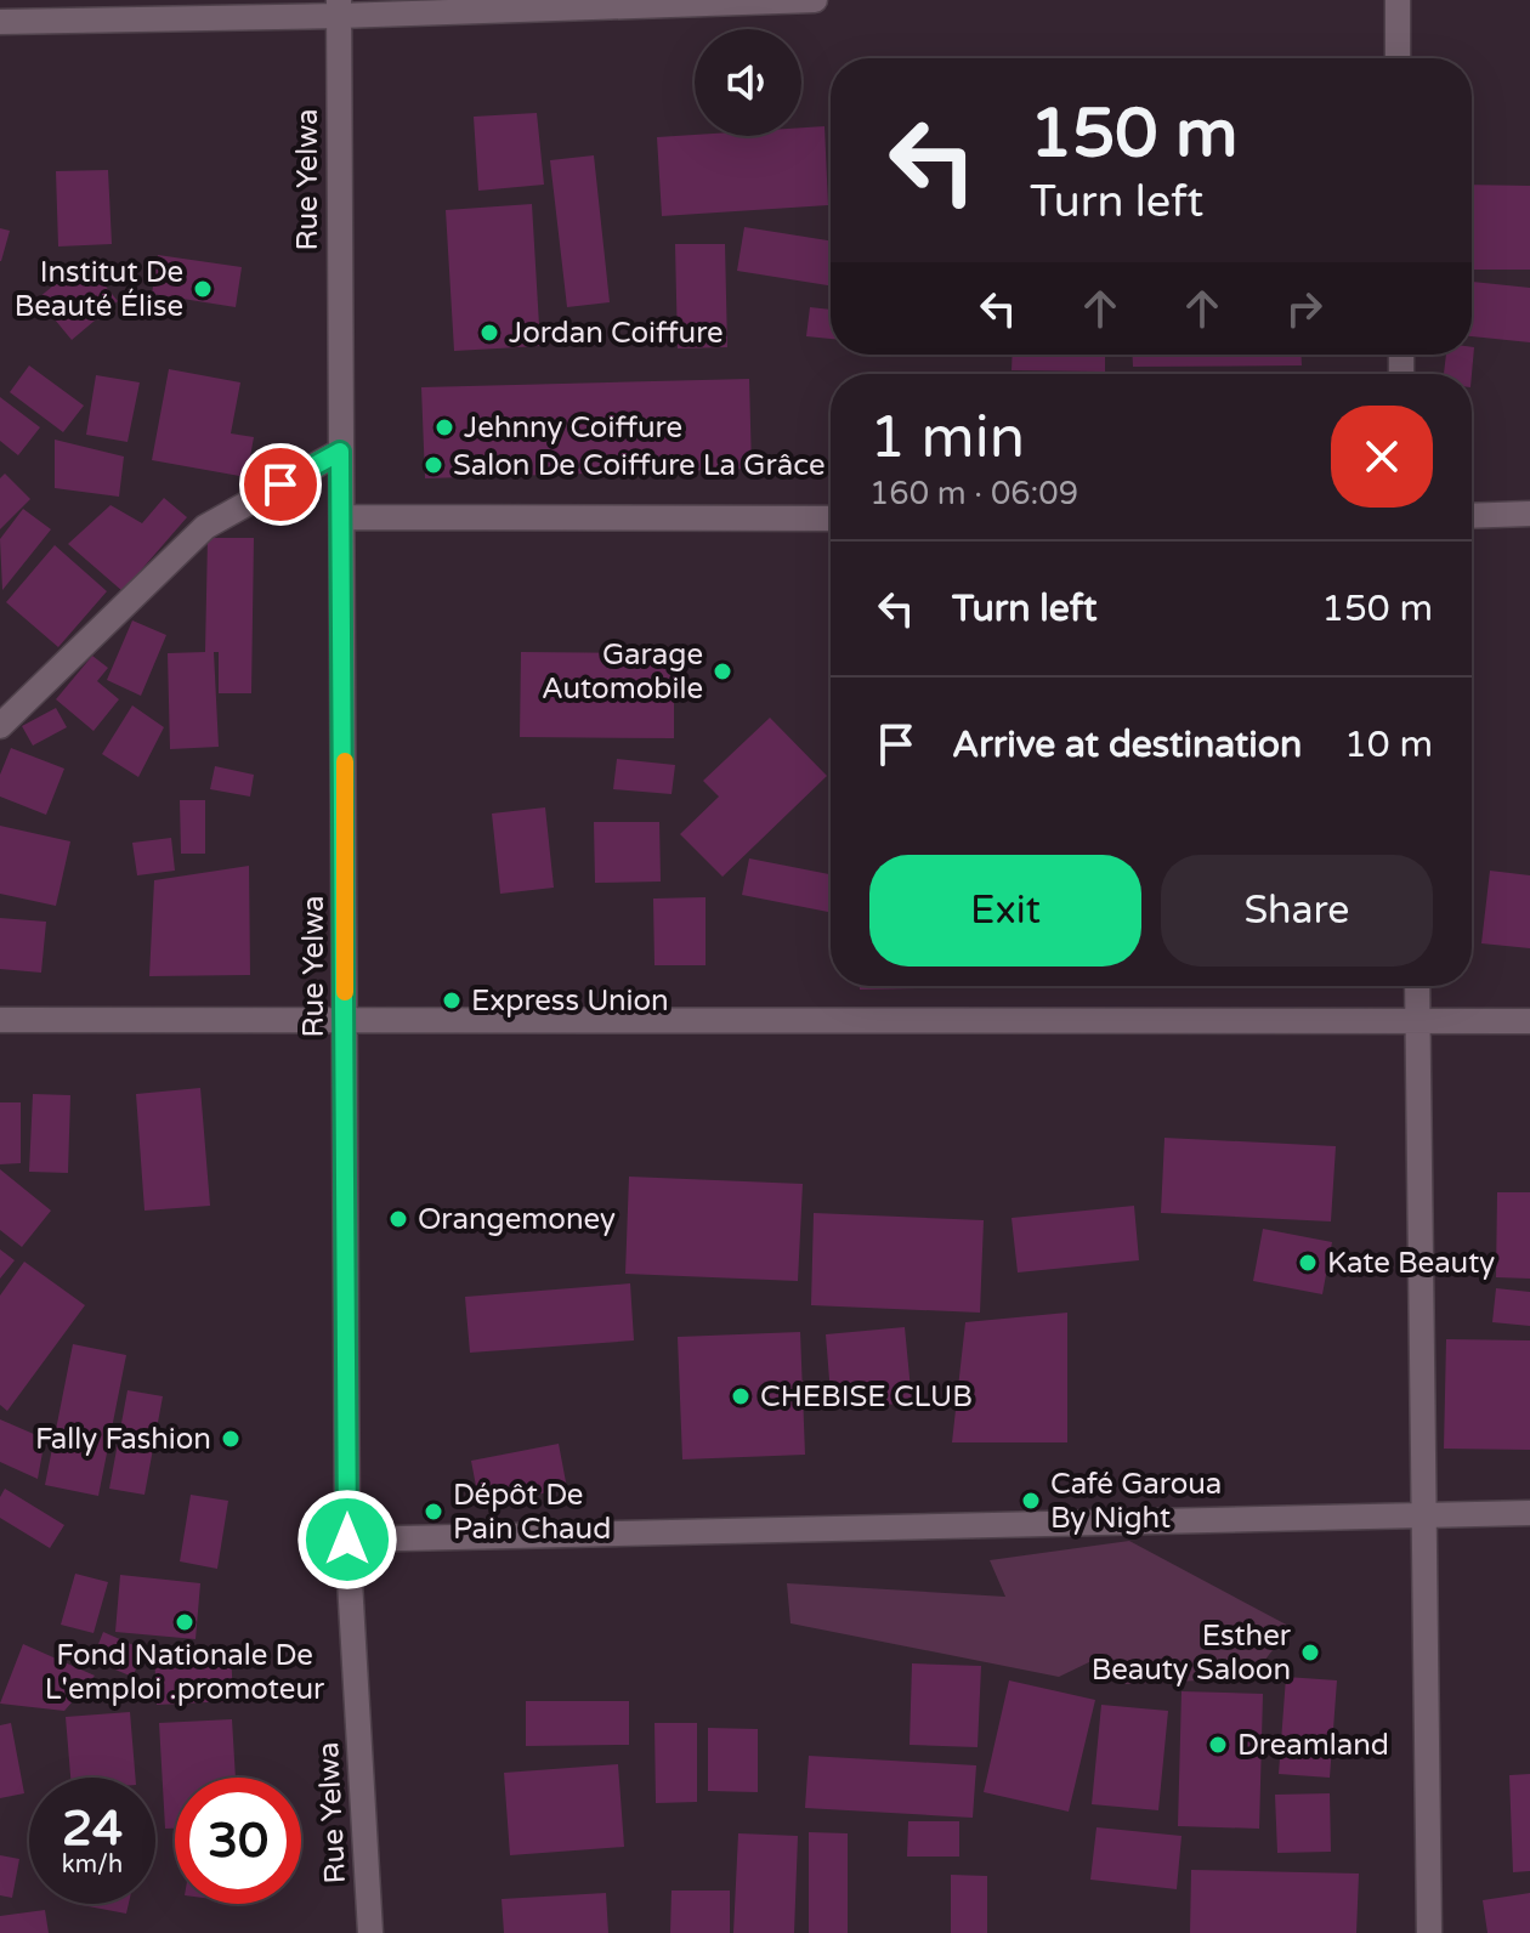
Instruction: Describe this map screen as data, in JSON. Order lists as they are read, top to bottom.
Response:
{
  "streets": {
    "street": ["Rue Yelwa"]
  },
  "places": [
    "Institut De Beauté Élise",
    "Jordan Coiffure",
    "Jehnny Coiffure",
    "Salon De Coiffure La Grâce",
    "Garage Automobile",
    "Express Union",
    "Orangemoney",
    "Kate Beauty",
    "CHEBISE CLUB",
    "Fally Fashion",
    "Café Garoua By Night",
    "Dépôt De Pain Chaud",
    "Fond Nationale De L'emploi .promoteur",
    "Esther Beauty Saloon",
    "Dreamland"
  ],
  "page": {
    "turn": ["150 m", "Turn left"],
    "heading": ["1 min", "160 m · 06:09"],
    "list": [
      {
        "name": "Turn left",
        "value": "150 m"
      },
      {
        "name": "Arrive at destination",
        "value": "10 m"
      }
    ],
    "buttons": ["Exit", "Share"],
    "speed": "24 km/h",
    "limit": "30"
  }
}
